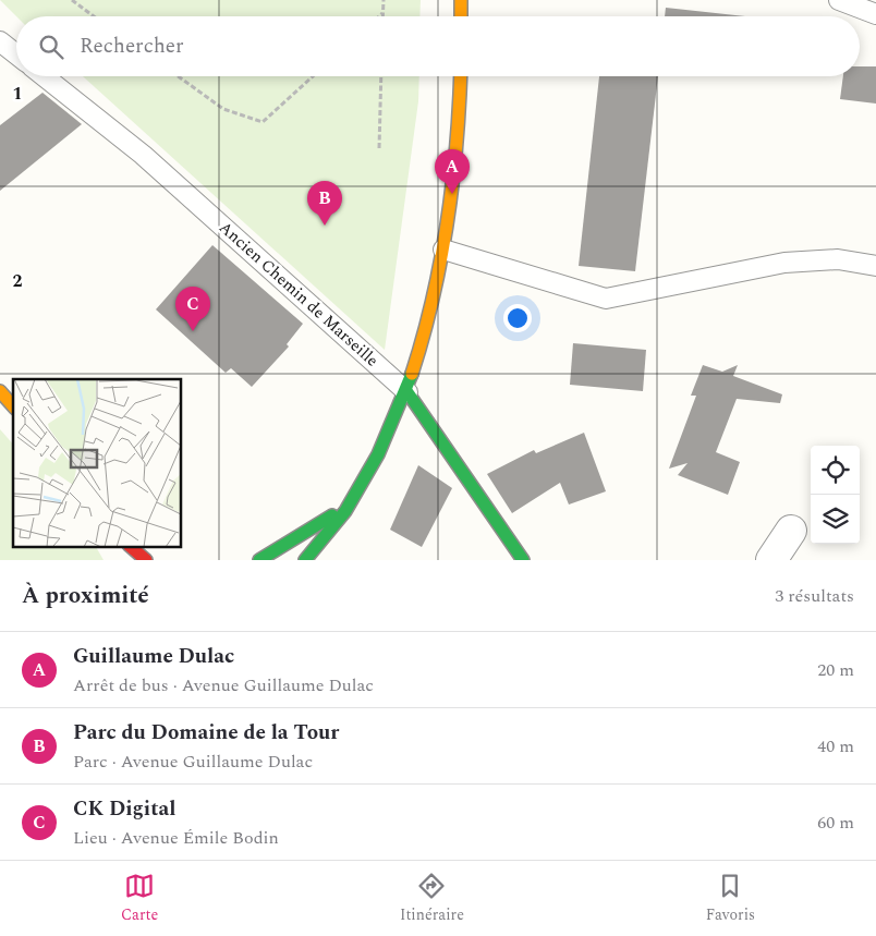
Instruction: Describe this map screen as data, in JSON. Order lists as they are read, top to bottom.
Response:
{
  "streets": {
    "main road": ["Ancien Chemin de Marseille"]
  },
  "page": {
    "search": "Rechercher",
    "pins": ["A", "B", "C"],
    "heading": ["À proximité", "3 résultats"],
    "list": [
      {
        "mark": "A",
        "name": "Guillaume Dulac",
        "note": "Arrêt de bus · Avenue Guillaume Dulac",
        "value": "20 m"
      },
      {
        "mark": "B",
        "name": "Parc du Domaine de la Tour",
        "note": "Parc · Avenue Guillaume Dulac",
        "value": "40 m"
      },
      {
        "mark": "C",
        "name": "CK Digital",
        "note": "Lieu · Avenue Émile Bodin",
        "value": "60 m"
      }
    ],
    "nav": ["Carte", "Itinéraire", "Favoris"]
  },
  "grid": {
    "rows": ["1", "2"]
  }
}
